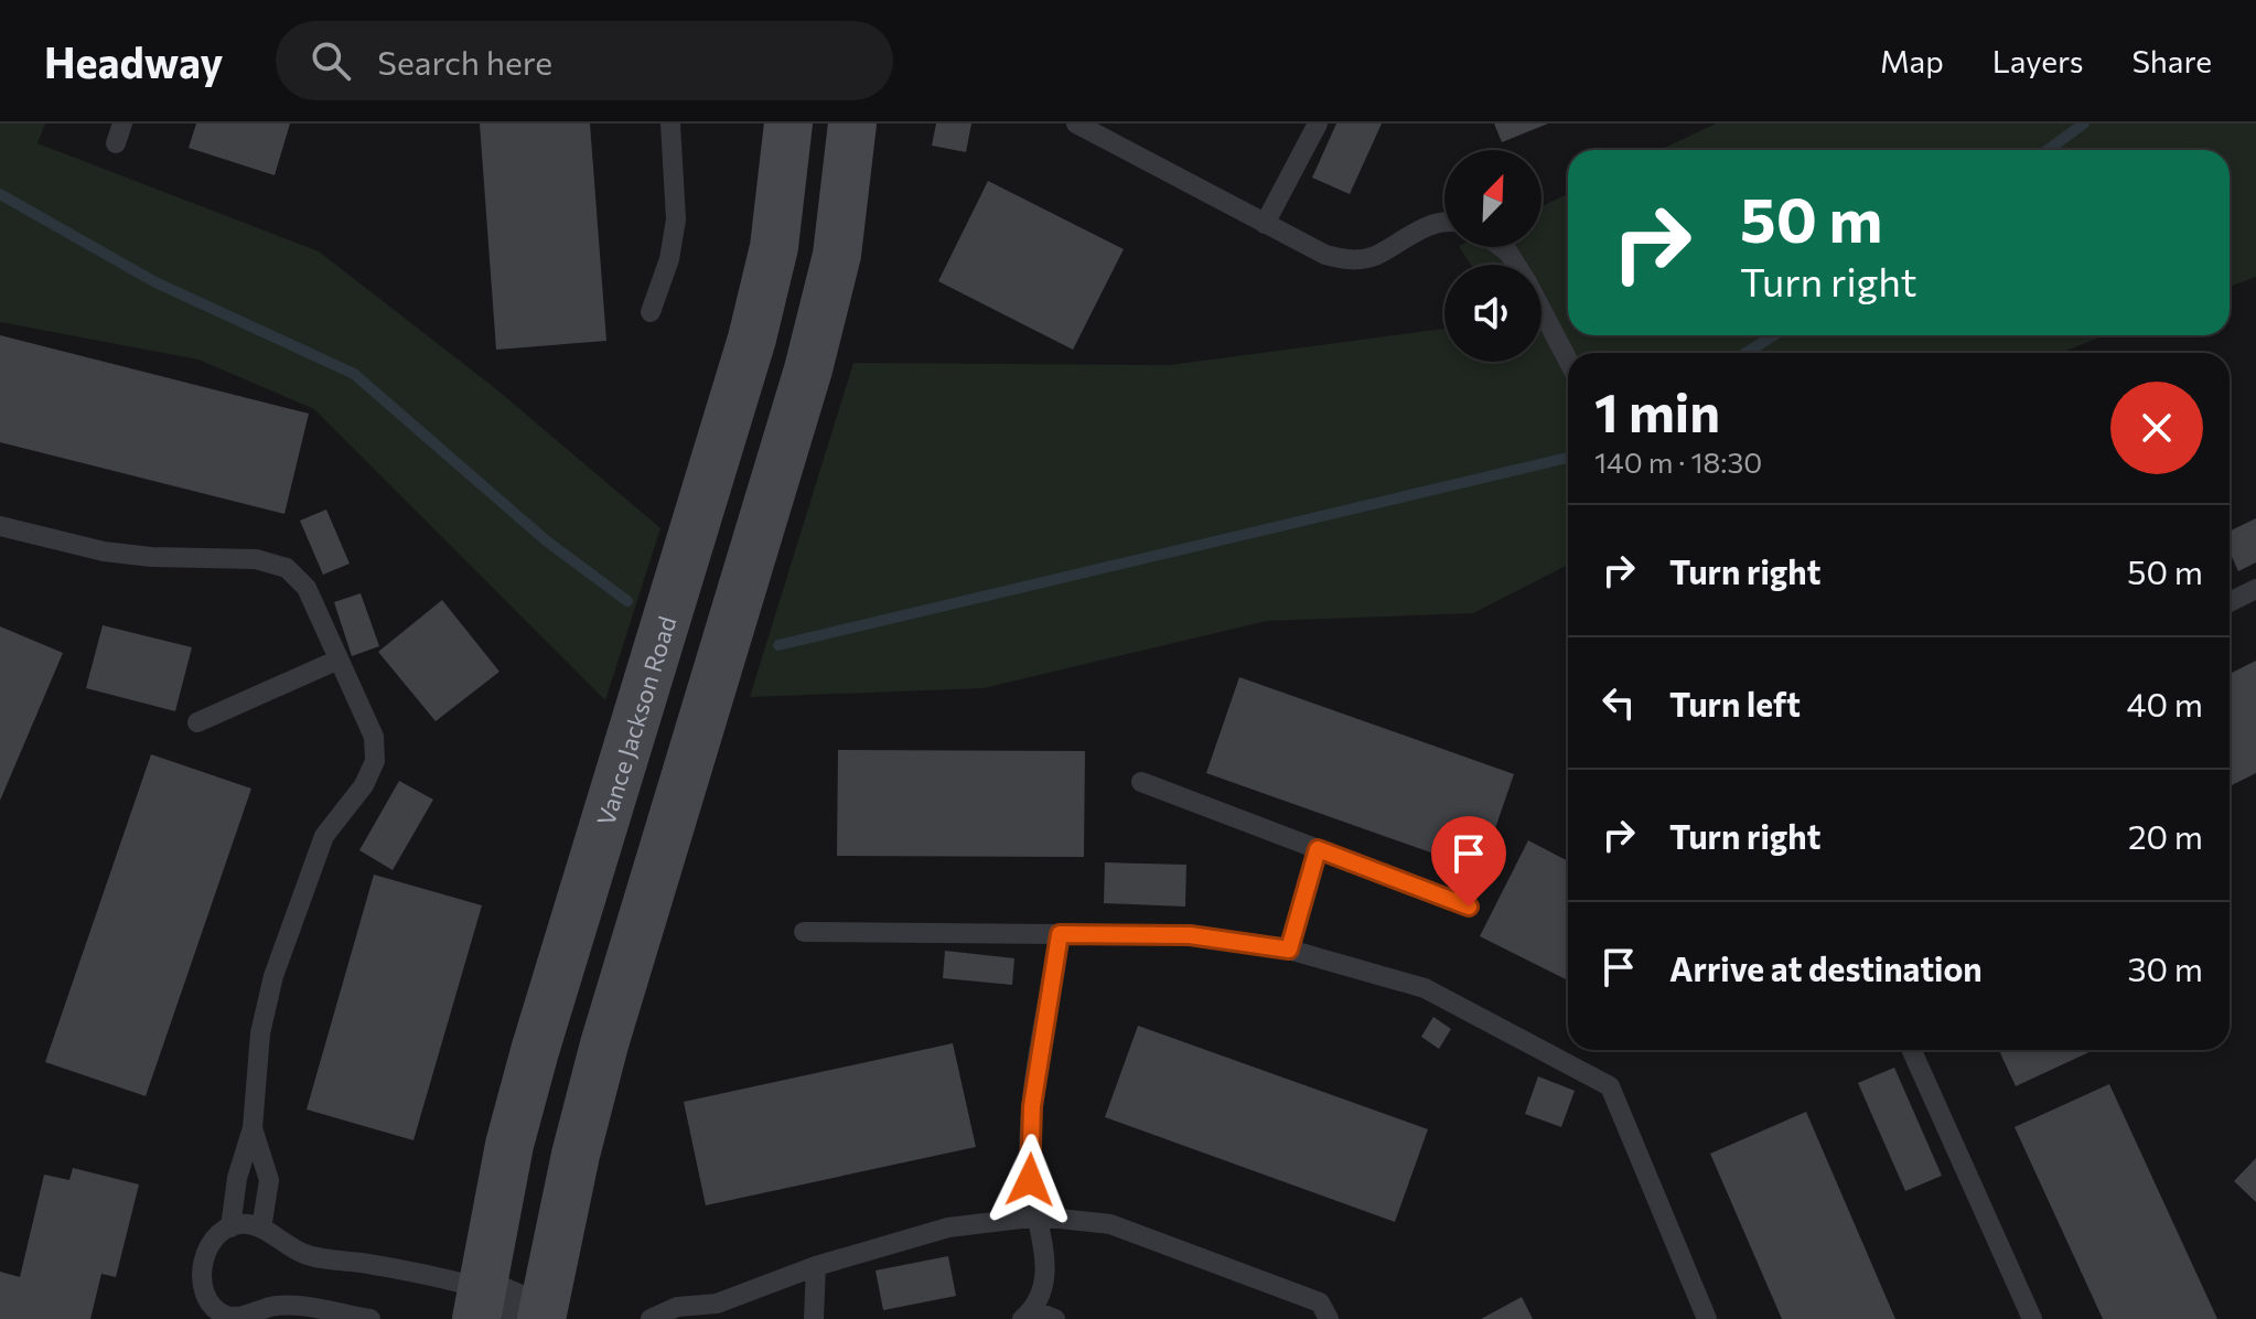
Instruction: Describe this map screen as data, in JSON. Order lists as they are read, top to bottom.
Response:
{
  "streets": {
    "main road": ["Vance Jackson Road"]
  },
  "north": "top right",
  "page": {
    "header": "Headway",
    "search": "Search here",
    "nav": ["Map", "Layers", "Share"],
    "turn": ["50 m", "Turn right"],
    "heading": ["1 min", "140 m · 18:30"],
    "list": [
      {
        "name": "Turn right",
        "value": "50 m"
      },
      {
        "name": "Turn left",
        "value": "40 m"
      },
      {
        "name": "Turn right",
        "value": "20 m"
      },
      {
        "name": "Arrive at destination",
        "value": "30 m"
      }
    ]
  }
}
